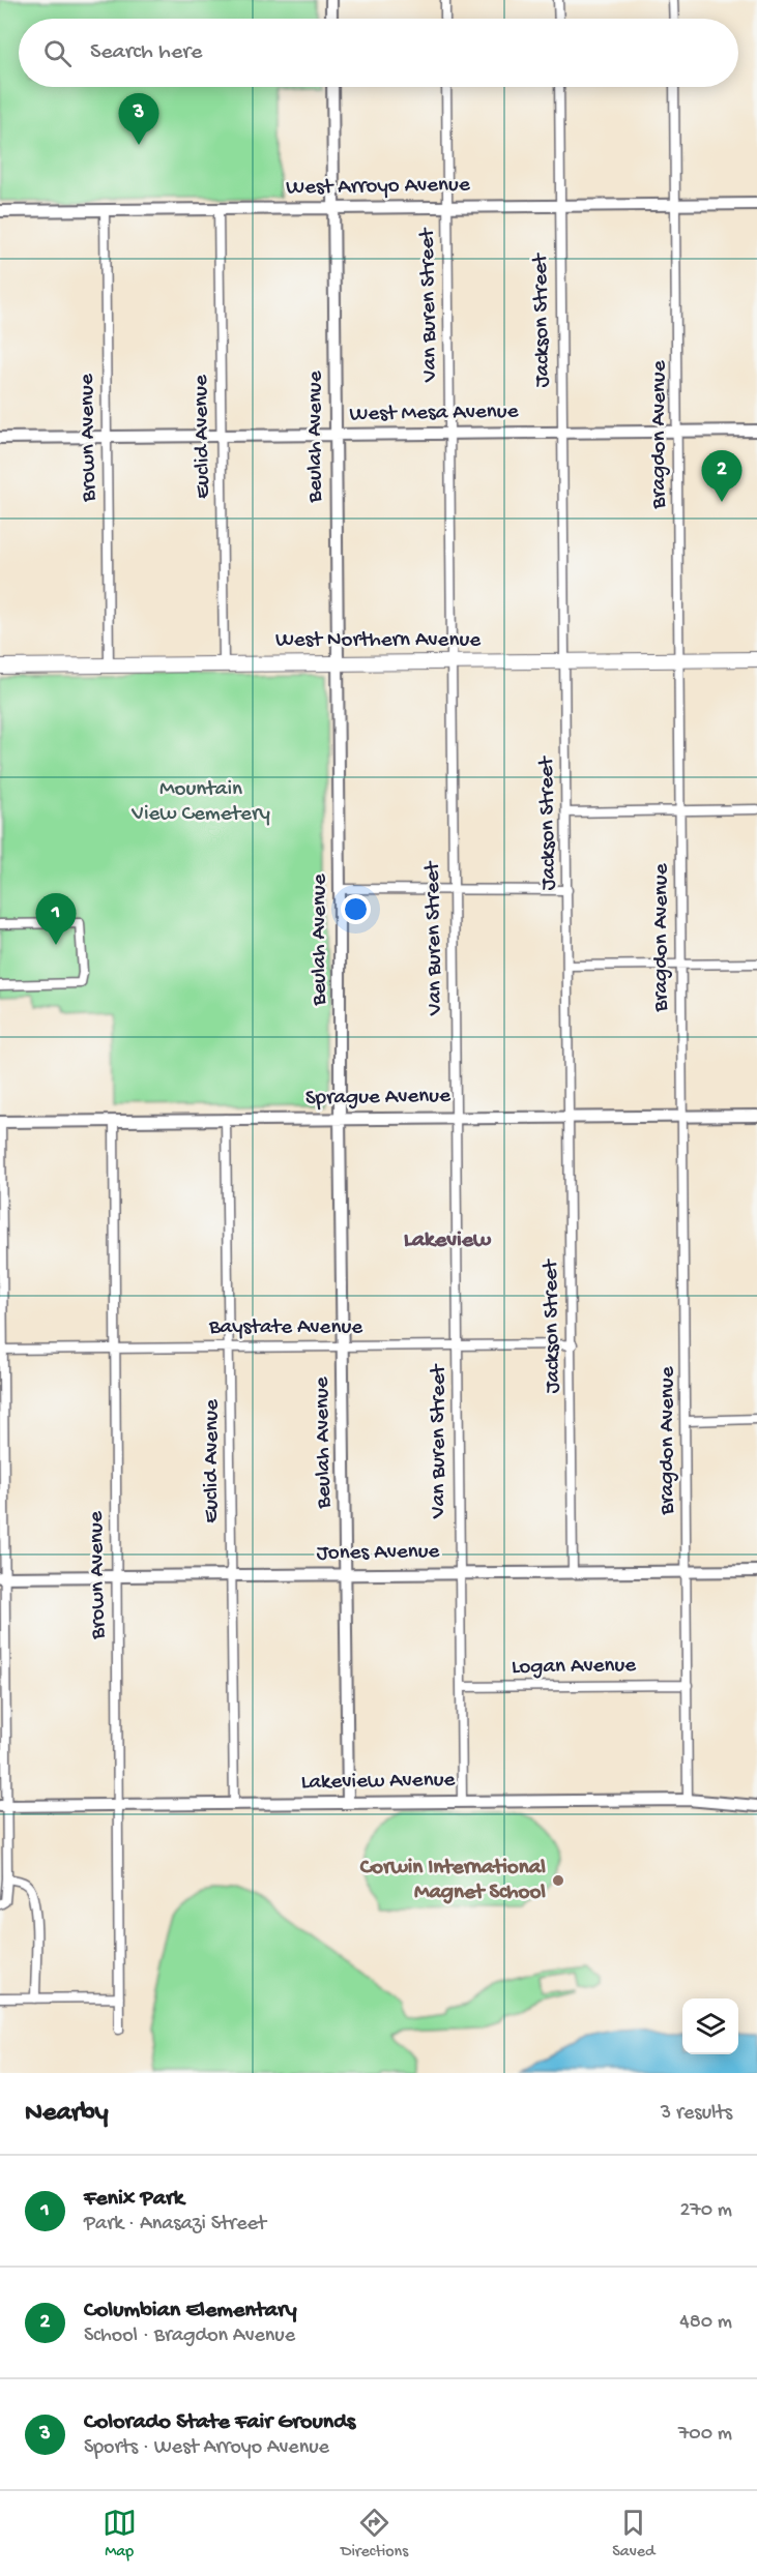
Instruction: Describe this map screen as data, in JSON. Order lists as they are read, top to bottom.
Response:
{
  "streets": {
    "main road": ["West Northern Avenue"],
    "street": [
      "West Arroyo Avenue",
      "Van Buren Street",
      "Jackson Street",
      "West Mesa Avenue",
      "Bragdon Avenue",
      "Euclid Avenue",
      "Beulah Avenue",
      "Brown Avenue",
      "Sprague Avenue",
      "Baystate Avenue",
      "Jones Avenue",
      "Logan Avenue",
      "Lakeview Avenue"
    ]
  },
  "crossings": [
    ["West Arroyo Avenue", "Van Buren Street"],
    ["West Arroyo Avenue", "Jackson Street"],
    ["West Arroyo Avenue", "Bragdon Avenue"],
    ["West Arroyo Avenue", "Euclid Avenue"],
    ["West Arroyo Avenue", "Beulah Avenue"],
    ["West Arroyo Avenue", "Brown Avenue"],
    ["Van Buren Street", "West Mesa Avenue"],
    ["Van Buren Street", "West Northern Avenue"],
    ["Van Buren Street", "Sprague Avenue"],
    ["Van Buren Street", "Baystate Avenue"],
    ["Van Buren Street", "Jones Avenue"],
    ["Van Buren Street", "Logan Avenue"],
    ["Van Buren Street", "Lakeview Avenue"],
    ["Jackson Street", "West Mesa Avenue"],
    ["Jackson Street", "West Northern Avenue"],
    ["Jackson Street", "Sprague Avenue"],
    ["Jackson Street", "Baystate Avenue"],
    ["Jackson Street", "Jones Avenue"],
    ["West Mesa Avenue", "Bragdon Avenue"],
    ["West Mesa Avenue", "Euclid Avenue"],
    ["West Mesa Avenue", "Beulah Avenue"],
    ["West Mesa Avenue", "Brown Avenue"],
    ["Bragdon Avenue", "West Northern Avenue"],
    ["Bragdon Avenue", "Sprague Avenue"],
    ["Bragdon Avenue", "Jones Avenue"],
    ["Bragdon Avenue", "Logan Avenue"],
    ["Bragdon Avenue", "Lakeview Avenue"],
    ["Euclid Avenue", "West Northern Avenue"],
    ["Euclid Avenue", "Sprague Avenue"],
    ["Euclid Avenue", "Baystate Avenue"],
    ["Euclid Avenue", "Jones Avenue"],
    ["Euclid Avenue", "Lakeview Avenue"],
    ["Beulah Avenue", "West Northern Avenue"],
    ["Beulah Avenue", "Sprague Avenue"],
    ["Beulah Avenue", "Baystate Avenue"],
    ["Beulah Avenue", "Jones Avenue"],
    ["Beulah Avenue", "Lakeview Avenue"],
    ["Brown Avenue", "West Northern Avenue"],
    ["Brown Avenue", "Sprague Avenue"],
    ["Brown Avenue", "Baystate Avenue"],
    ["Brown Avenue", "Jones Avenue"],
    ["Brown Avenue", "Lakeview Avenue"]
  ],
  "districts": ["Lakeview"],
  "parks": ["Mountain View Cemetery"],
  "places": ["Corwin International Magnet School"],
  "page": {
    "search": "Search here",
    "pins": ["3", "2", "1"],
    "heading": ["Nearby", "3 results"],
    "list": [
      {
        "mark": "1",
        "name": "Fenix Park",
        "note": "Park · Anasazi Street",
        "value": "270 m"
      },
      {
        "mark": "2",
        "name": "Columbian Elementary",
        "note": "School · Bragdon Avenue",
        "value": "480 m"
      },
      {
        "mark": "3",
        "name": "Colorado State Fair Grounds",
        "note": "Sports · West Arroyo Avenue",
        "value": "700 m"
      }
    ],
    "nav": ["Map", "Directions", "Saved"]
  }
}
